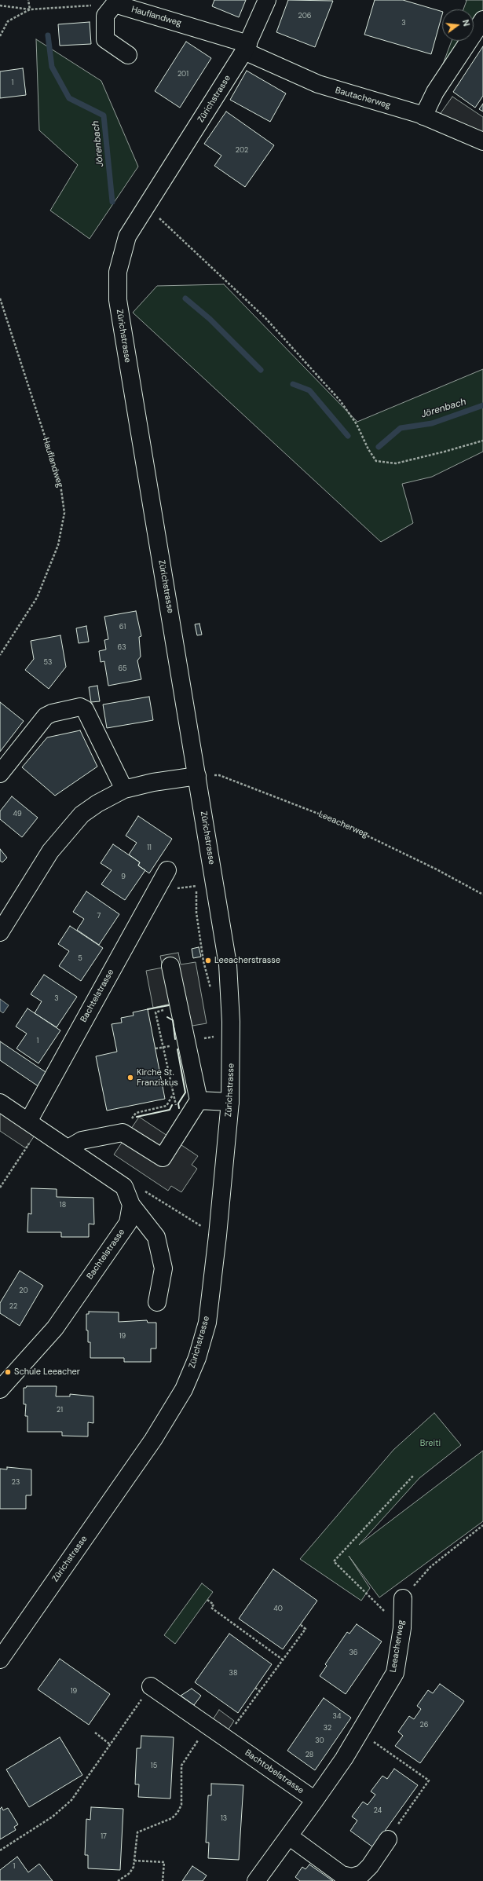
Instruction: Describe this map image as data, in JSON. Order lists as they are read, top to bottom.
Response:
{
  "streets": {
    "main road": [
      "Hauflandweg",
      "Bautacherweg",
      "Zürichstrasse",
      "Leeacherweg",
      "Bachtelstrasse",
      "Bachtobelstrasse"
    ]
  },
  "crossings": [
    ["Hauflandweg", "Bautacherweg"],
    ["Hauflandweg", "Zürichstrasse"],
    ["Bautacherweg", "Zürichstrasse"],
    ["Zürichstrasse", "Leeacherweg"],
    ["Leeacherweg", "Bachtobelstrasse"]
  ],
  "water": ["Jörenbach"],
  "parks": ["Breiti"],
  "places": ["Leeacherstrasse", "Kirche St. Franziskus", "Schule Leeacher"],
  "house_numbers": [
    "206",
    "3",
    "201",
    "1",
    "202",
    "61",
    "63",
    "53",
    "65",
    "49",
    "11",
    "9",
    "7",
    "5",
    "3",
    "1",
    "18",
    "20",
    "22",
    "19",
    "21",
    "23",
    "40",
    "36",
    "38",
    "19",
    "34",
    "26",
    "32",
    "30",
    "28",
    "15",
    "24",
    "13",
    "17",
    "1"
  ],
  "north": "right"
}
